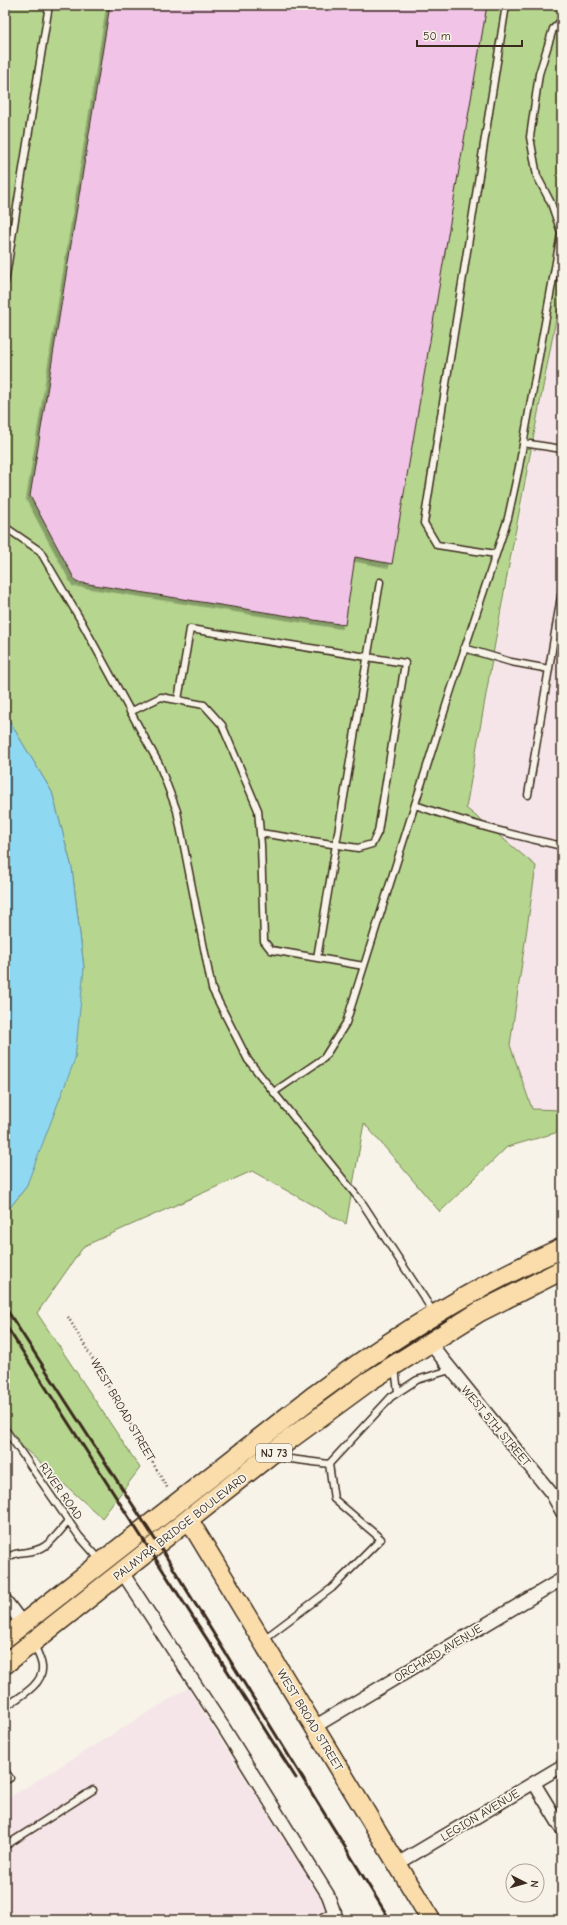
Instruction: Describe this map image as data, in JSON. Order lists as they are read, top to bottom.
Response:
{
  "streets": {
    "highway": ["NJ 73", "PALMYRA BRIDGE BOULEVARD"],
    "main road": ["WEST BROAD STREET"],
    "street": ["WEST 5TH STREET", "ORCHARD AVENUE", "LEGION AVENUE"],
    "lane": ["RIVER ROAD"]
  },
  "crossings": [
    ["WEST BROAD STREET", "PALMYRA BRIDGE BOULEVARD"],
    ["WEST BROAD STREET", "ORCHARD AVENUE"],
    ["WEST BROAD STREET", "LEGION AVENUE"],
    ["WEST 5TH STREET", "PALMYRA BRIDGE BOULEVARD"],
    ["RIVER ROAD", "PALMYRA BRIDGE BOULEVARD"]
  ],
  "scale_bar": "50 m",
  "north": "right"
}
